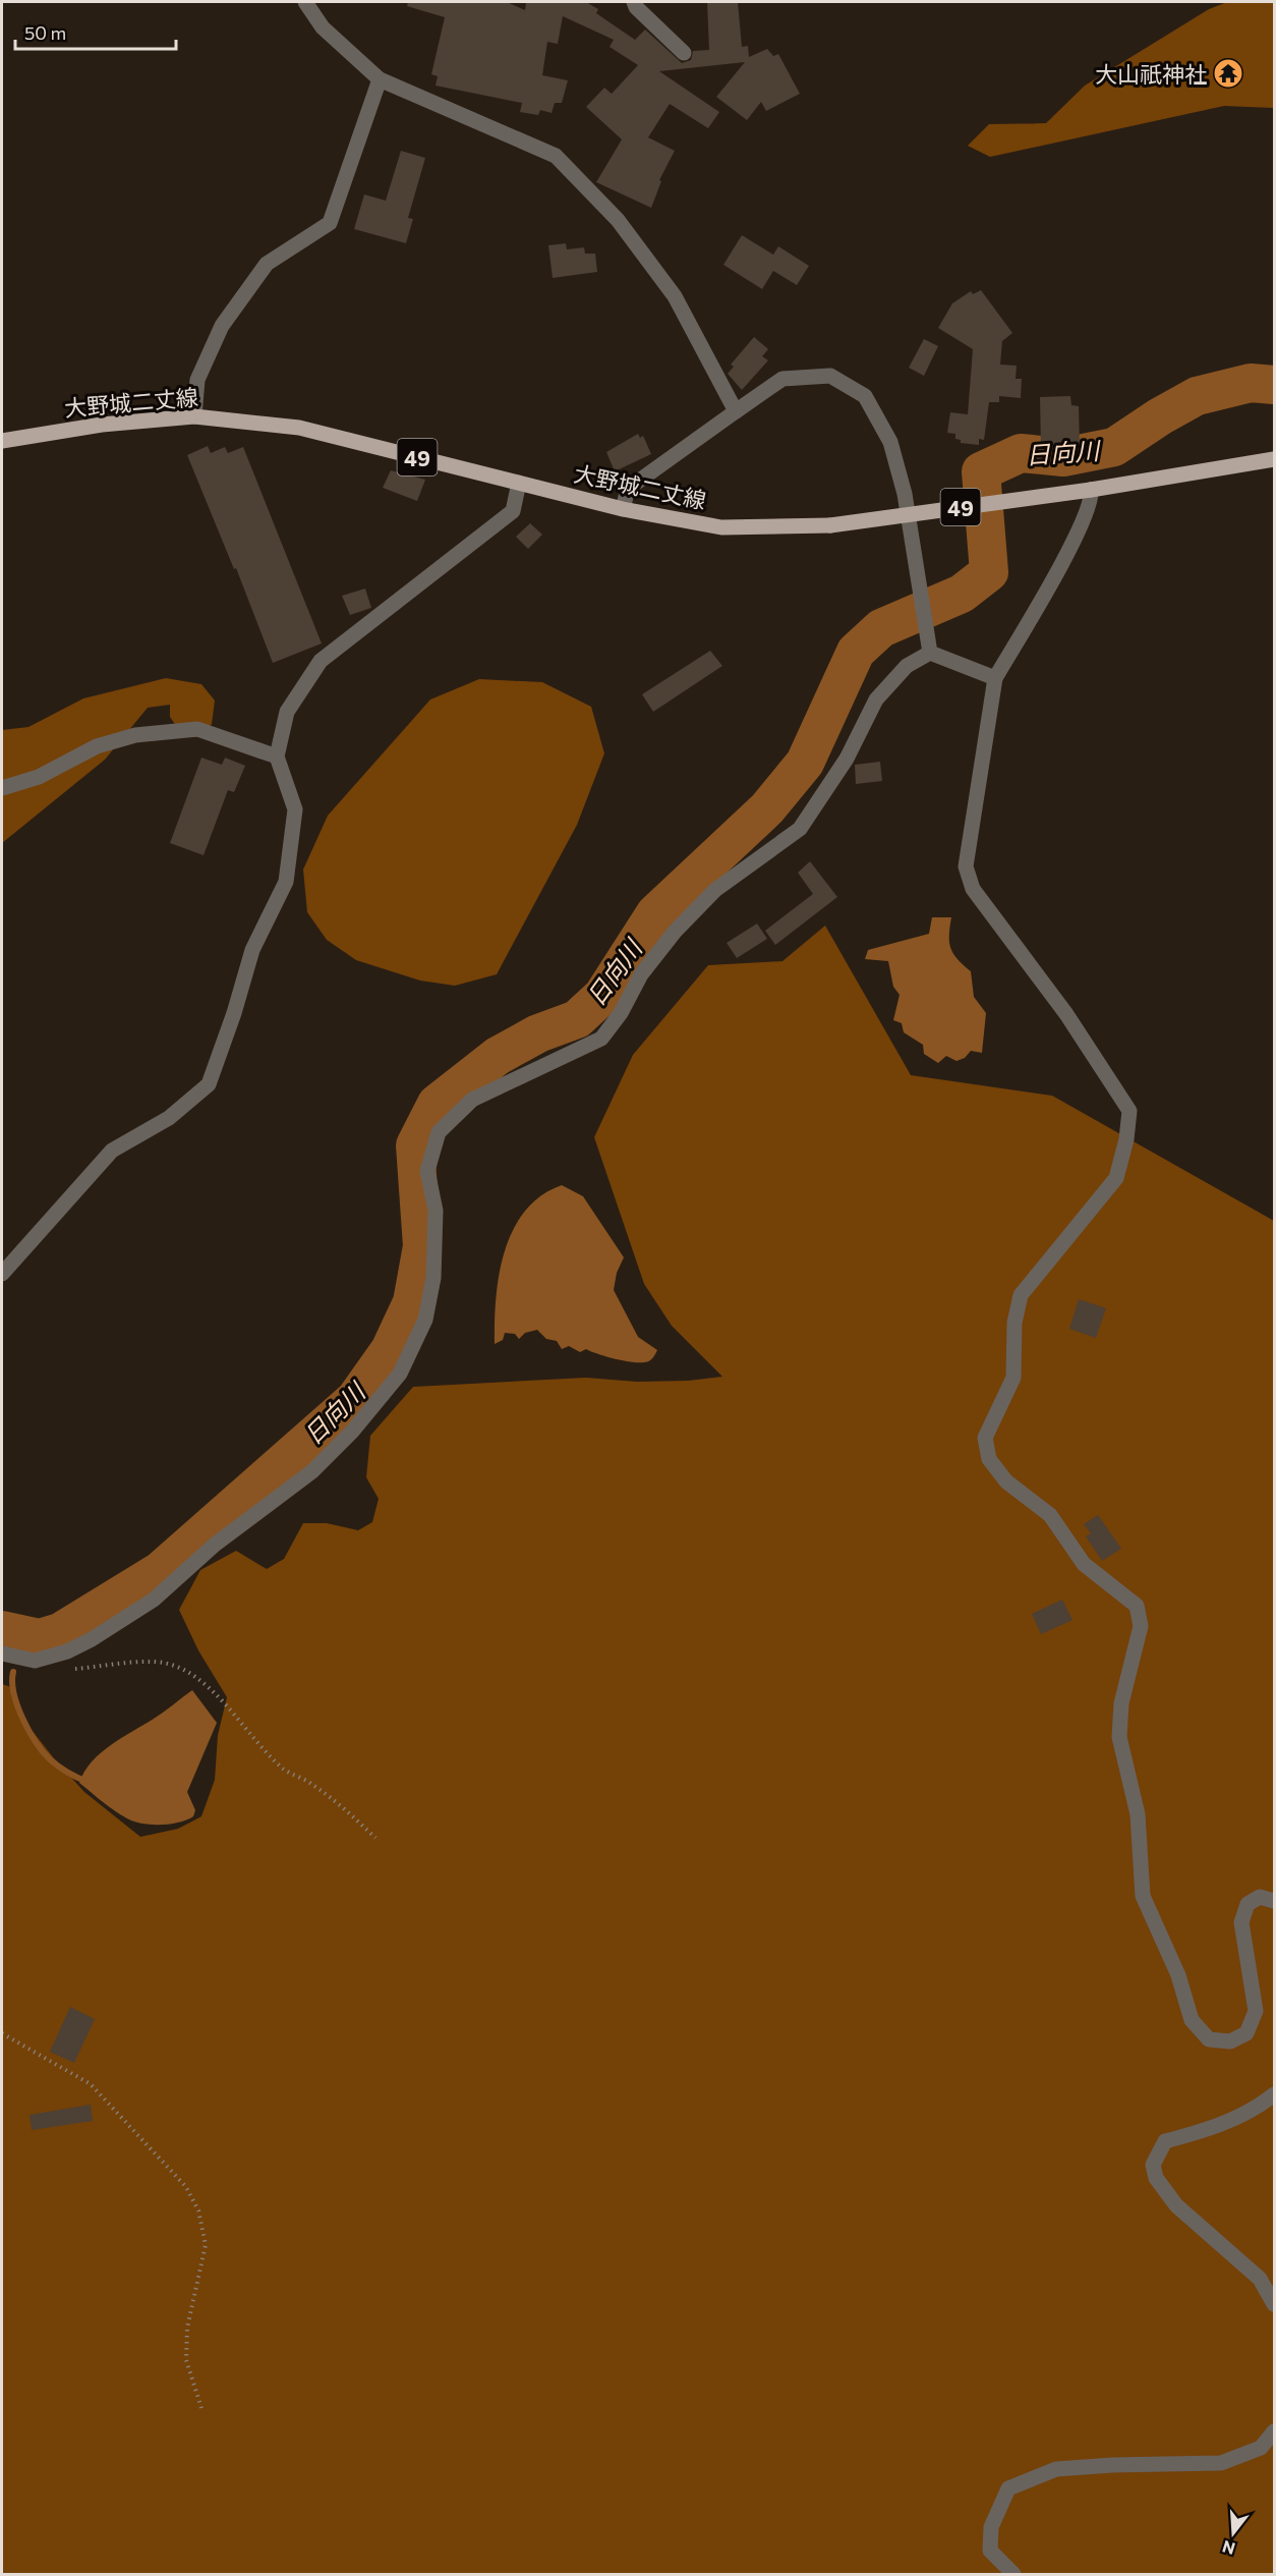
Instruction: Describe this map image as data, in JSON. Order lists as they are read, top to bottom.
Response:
{
  "streets": {
    "main road": ["大野城二丈線", "49"]
  },
  "water": ["日向川"],
  "places": {
    "temple": ["大山祇神社"]
  },
  "scale_bar": "50 m",
  "north": "bottom"
}
